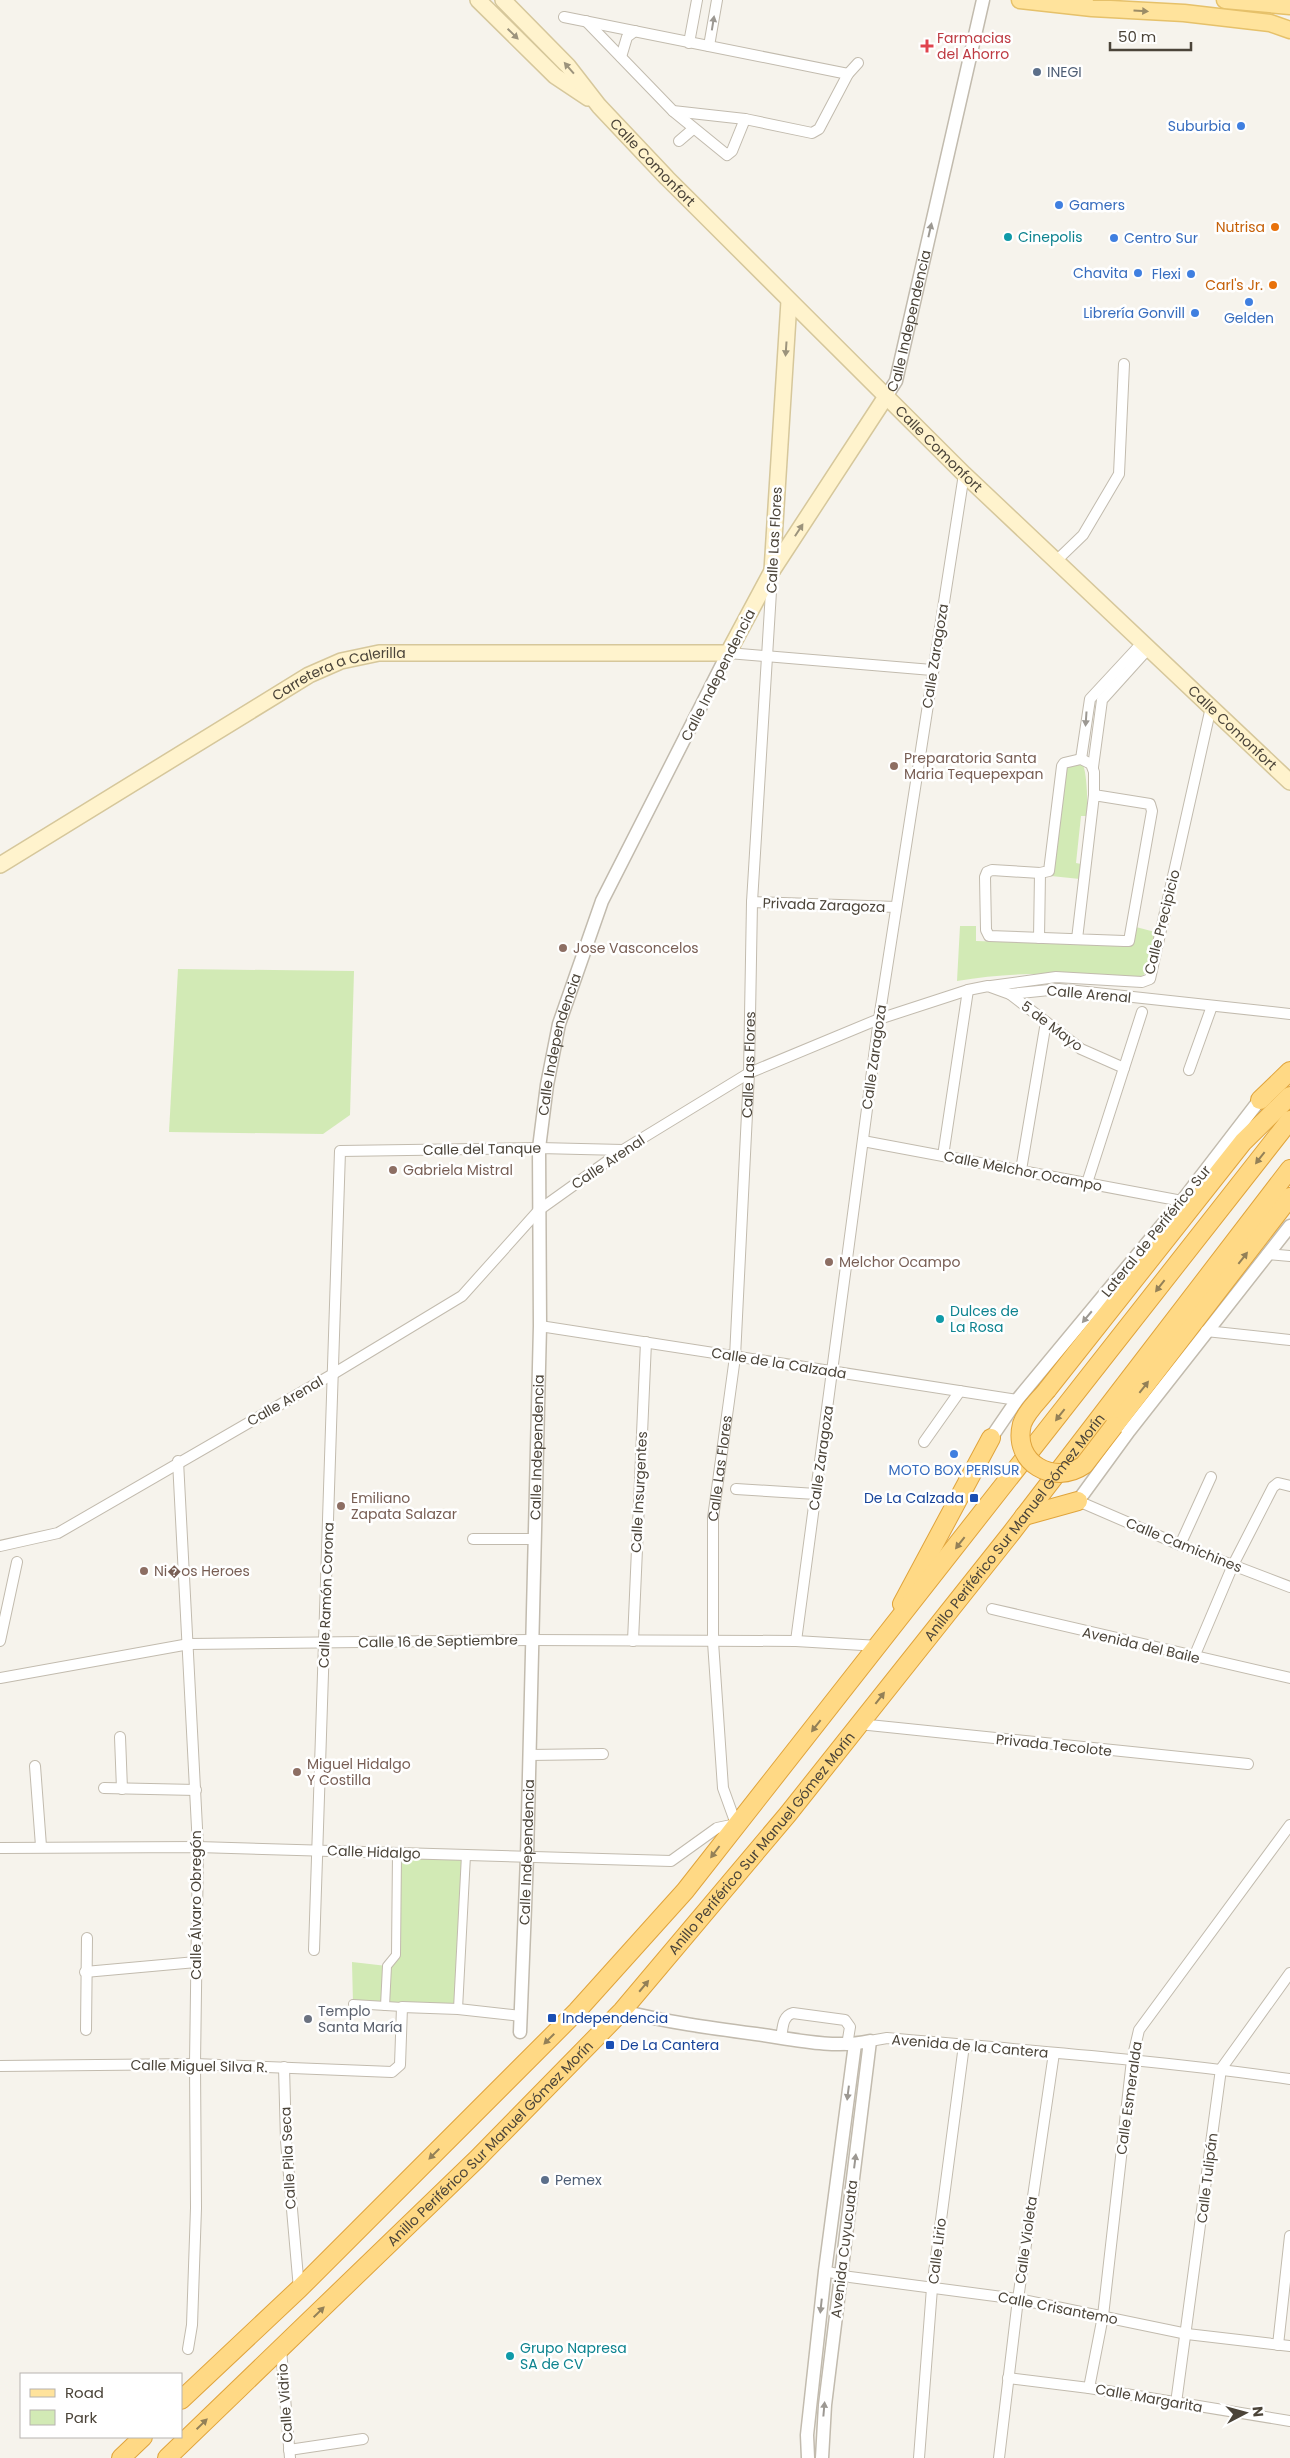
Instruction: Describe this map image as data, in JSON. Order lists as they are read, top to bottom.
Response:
{
  "streets": {
    "highway": ["Anillo Periférico Sur Manuel Gómez Morín"],
    "main road": [
      "Calle Comonfort",
      "Calle Independencia",
      "Calle Las Flores",
      "Carretera a Calerilla"
    ],
    "street": [
      "Calle Zaragoza",
      "Privada Zaragoza",
      "Calle Precipicio",
      "Calle Arenal",
      "5 de Mayo",
      "Calle del Tanque",
      "Calle Melchor Ocampo",
      "Lateral de Periférico Sur",
      "Calle de la Calzada",
      "Calle Insurgentes",
      "Calle Camichines",
      "Calle Ramón Corona",
      "Calle 16 de Septiembre",
      "Avenida del Baile",
      "Privada Tecolote",
      "Calle Hidalgo",
      "Calle Álvaro Obregón",
      "Avenida de la Cantera",
      "Calle Miguel Silva R.",
      "Calle Esmeralda",
      "Calle Pila Seca",
      "Calle Tulipán",
      "Calle Violeta",
      "Avenida Cuyucuata",
      "Calle Lirio",
      "Calle Crisantemo",
      "Calle Margarita",
      "Calle Vidrio"
    ]
  },
  "crossings": [
    ["Calle Comonfort", "Calle Independencia"],
    ["Calle Comonfort", "Calle Las Flores"],
    ["Calle Comonfort", "Calle Zaragoza"],
    ["Calle Comonfort", "Calle Precipicio"],
    ["Calle Independencia", "Calle Las Flores"],
    ["Calle Independencia", "Carretera a Calerilla"],
    ["Calle Independencia", "Calle Arenal"],
    ["Calle Independencia", "Calle del Tanque"],
    ["Calle Independencia", "Calle de la Calzada"],
    ["Calle Independencia", "Calle 16 de Septiembre"],
    ["Calle Independencia", "Calle Hidalgo"],
    ["Calle Las Flores", "Privada Zaragoza"],
    ["Calle Las Flores", "Calle Arenal"],
    ["Calle Las Flores", "Calle de la Calzada"],
    ["Calle Las Flores", "Calle 16 de Septiembre"],
    ["Calle Las Flores", "Calle Hidalgo"],
    ["Calle Zaragoza", "Privada Zaragoza"],
    ["Calle Zaragoza", "Calle Arenal"],
    ["Calle Zaragoza", "Calle Melchor Ocampo"],
    ["Calle Zaragoza", "Calle de la Calzada"],
    ["Calle Zaragoza", "Calle 16 de Septiembre"],
    ["Calle Precipicio", "Calle Arenal"],
    ["Calle Arenal", "5 de Mayo"],
    ["Calle Arenal", "Calle del Tanque"],
    ["Calle Arenal", "Calle Ramón Corona"],
    ["Calle Arenal", "Calle Álvaro Obregón"],
    ["Calle del Tanque", "Calle Ramón Corona"],
    ["Calle Melchor Ocampo", "Lateral de Periférico Sur"],
    ["Lateral de Periférico Sur", "Calle de la Calzada"],
    ["Calle de la Calzada", "Calle Insurgentes"],
    ["Calle Insurgentes", "Calle 16 de Septiembre"],
    ["Anillo Periférico Sur Manuel Gómez Morín", "Privada Tecolote"],
    ["Anillo Periférico Sur Manuel Gómez Morín", "Avenida de la Cantera"],
    ["Anillo Periférico Sur Manuel Gómez Morín", "Calle Vidrio"],
    ["Calle Ramón Corona", "Calle 16 de Septiembre"],
    ["Calle Ramón Corona", "Calle Hidalgo"],
    ["Calle 16 de Septiembre", "Calle Álvaro Obregón"],
    ["Calle Hidalgo", "Calle Álvaro Obregón"],
    ["Calle Álvaro Obregón", "Calle Miguel Silva R."],
    ["Avenida de la Cantera", "Calle Esmeralda"],
    ["Avenida de la Cantera", "Calle Tulipán"],
    ["Avenida de la Cantera", "Calle Violeta"],
    ["Avenida de la Cantera", "Avenida Cuyucuata"],
    ["Avenida de la Cantera", "Calle Lirio"],
    ["Calle Miguel Silva R.", "Calle Pila Seca"],
    ["Calle Esmeralda", "Calle Crisantemo"],
    ["Calle Esmeralda", "Calle Margarita"],
    ["Calle Tulipán", "Calle Crisantemo"],
    ["Calle Tulipán", "Calle Margarita"],
    ["Calle Violeta", "Calle Crisantemo"],
    ["Calle Violeta", "Calle Margarita"],
    ["Avenida Cuyucuata", "Calle Crisantemo"],
    ["Calle Lirio", "Calle Crisantemo"]
  ],
  "places": {
    "health": ["Farmacias del Ahorro"],
    "other": [
      "INEGI",
      "Suburbia",
      "Gamers",
      "Nutrisa",
      "Cinepolis",
      "Centro Sur",
      "Chavita",
      "Flexi",
      "Carl's Jr.",
      "Gelden",
      "Librería Gonvill",
      "Preparatoria Santa Maria Tequepexpan",
      "Jose Vasconcelos",
      "Gabriela Mistral",
      "Melchor Ocampo",
      "Dulces de La Rosa",
      "MOTO BOX PERISUR",
      "Emiliano Zapata Salazar",
      "Ni�os Heroes",
      "Miguel Hidalgo Y Costilla",
      "Templo Santa María",
      "Pemex",
      "Grupo Napresa SA de CV"
    ],
    "transit": ["De La Calzada", "Independencia", "De La Cantera"]
  },
  "legend": ["Road", "Park"],
  "scale_bar": "50 m",
  "north": "right"
}
